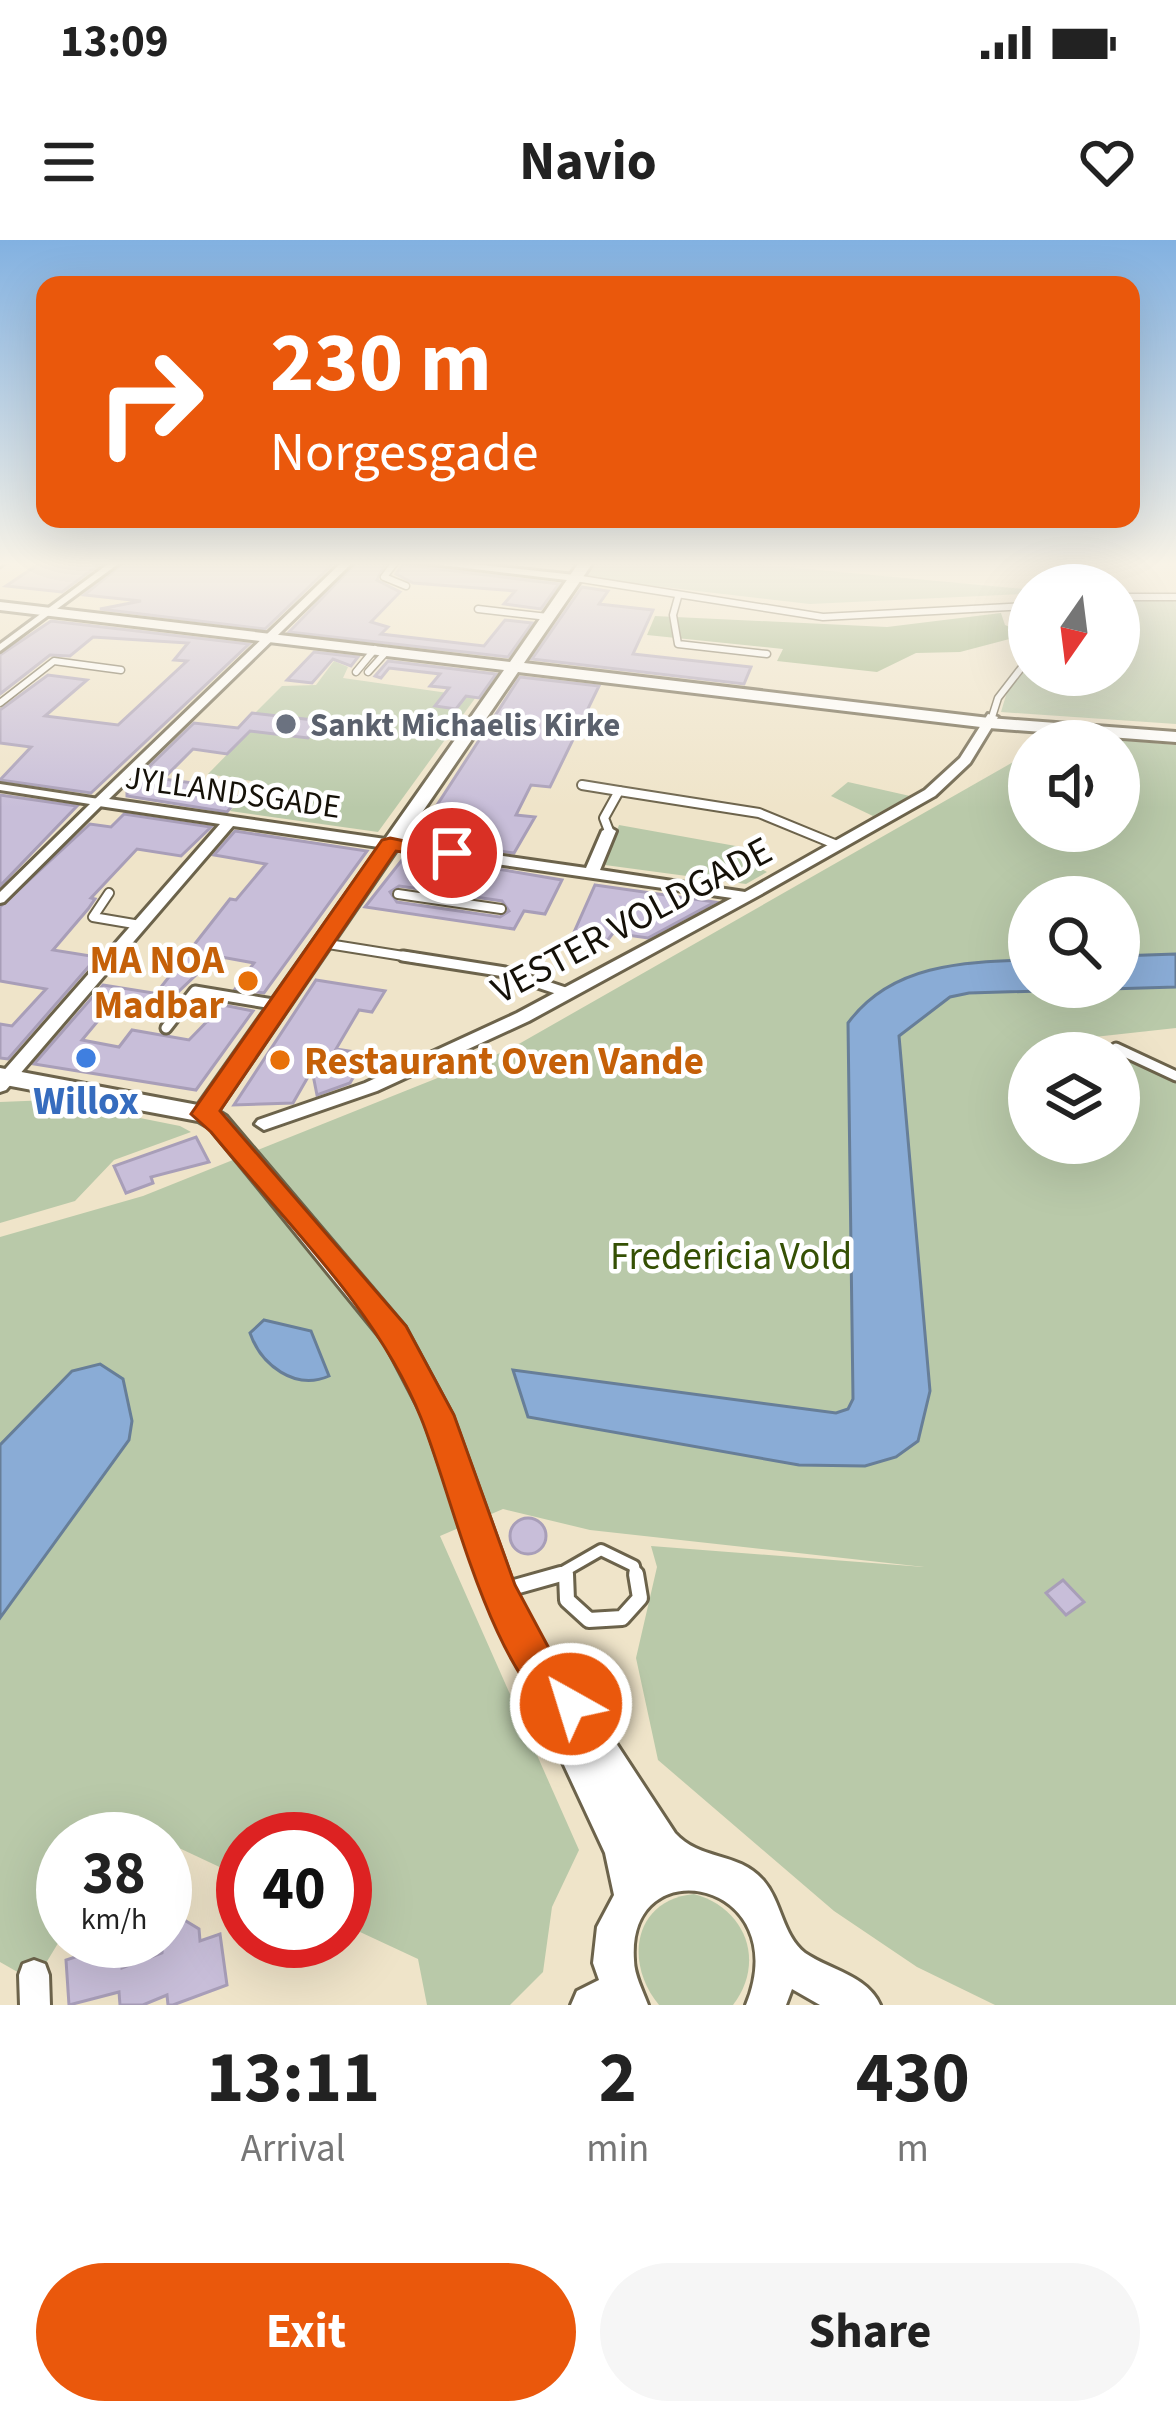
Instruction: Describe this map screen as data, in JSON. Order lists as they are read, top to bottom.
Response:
{
  "streets": {
    "street": ["JYLLANDSGADE", "VESTER VOLDGADE"]
  },
  "crossings": [
    ["JYLLANDSGADE", "VESTER VOLDGADE"]
  ],
  "parks": ["Fredericia Vold"],
  "places": [
    "Sankt Michaelis Kirke",
    "MA NOA Madbar",
    "Willox",
    "Restaurant Oven Vande"
  ],
  "north": "bottom",
  "page": {
    "status": "13:09",
    "header": "Navio",
    "turn": ["230 m", "Norgesgade"],
    "speed": "38 km/h",
    "limit": "40",
    "eta": [
      "13:11",
      "Arrival",
      "2",
      "min",
      "430",
      "m"
    ],
    "buttons": ["Exit", "Share"]
  }
}
